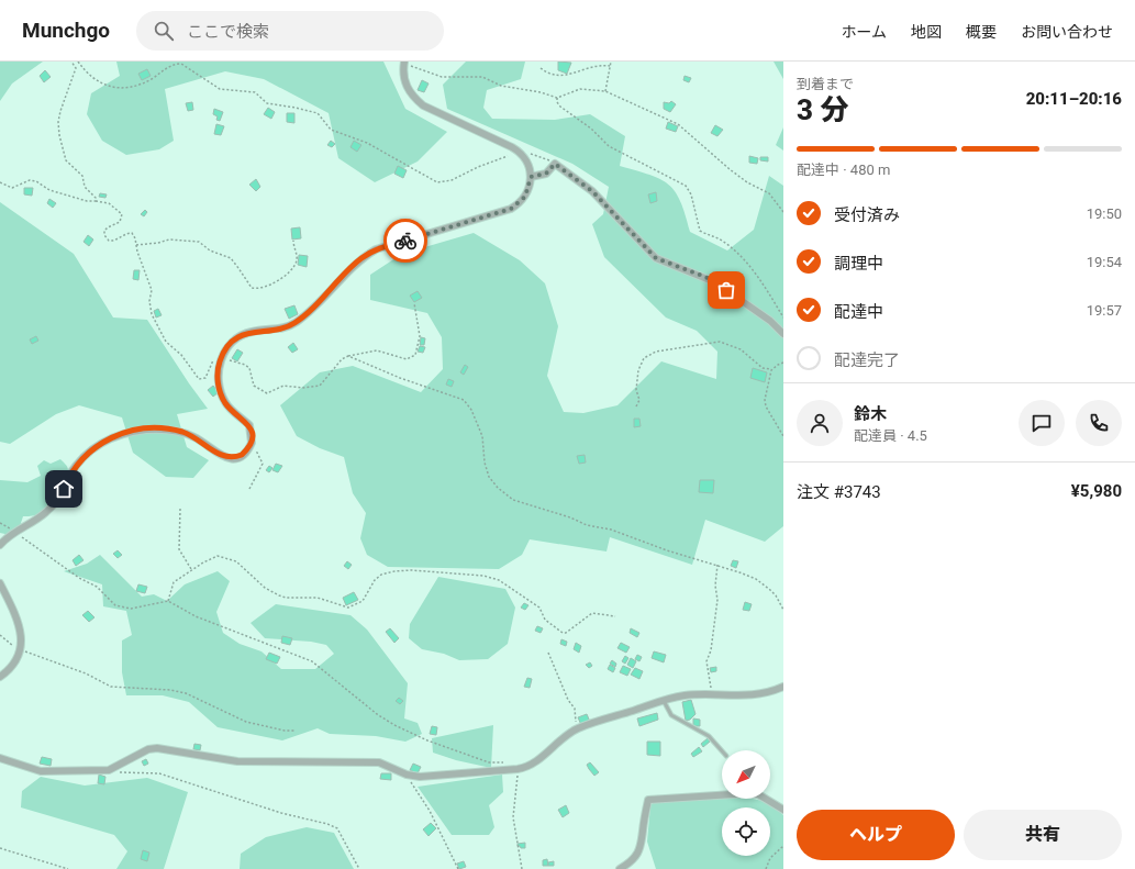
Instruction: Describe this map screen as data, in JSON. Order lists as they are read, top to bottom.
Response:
{
  "north": "bottom left",
  "page": {
    "header": "Munchgo",
    "search": "ここで検索",
    "nav": [
      "ホーム",
      "地図",
      "概要",
      "お問い合わせ"
    ],
    "heading": ["3 分", "到着まで", "20:11–20:16"],
    "panel": [
      "鈴木",
      "配達員 · 4.5",
      "注文 #3743",
      "¥5,980"
    ],
    "bar": "配達中 · 480 m",
    "list": [
      ["受付済み", "19:50"],
      ["調理中", "19:54"],
      ["配達中", "19:57"],
      "配達完了"
    ],
    "buttons": ["ヘルプ", "共有"]
  }
}
